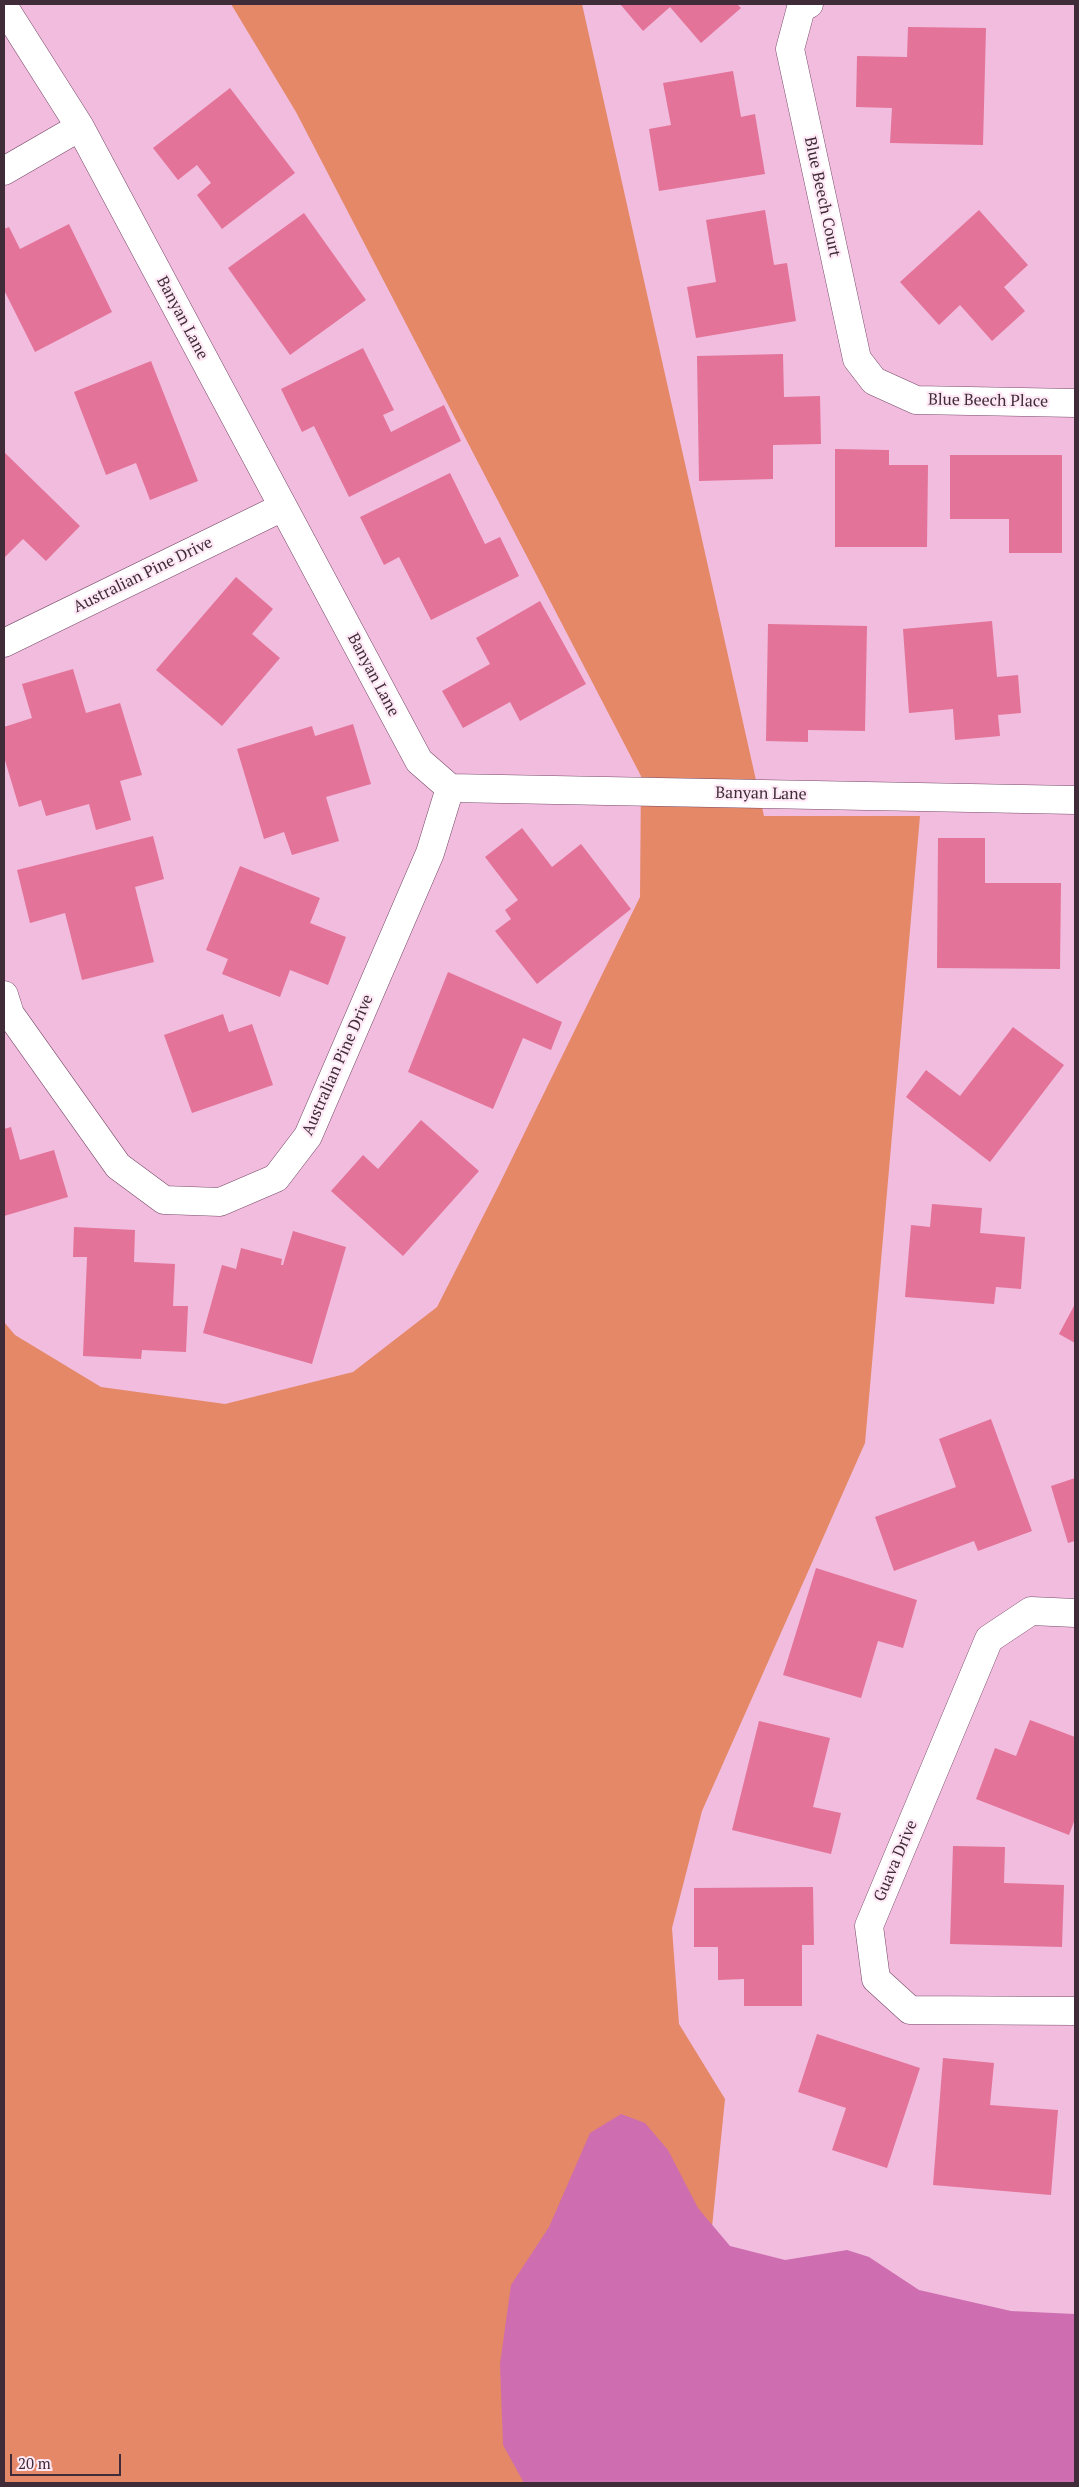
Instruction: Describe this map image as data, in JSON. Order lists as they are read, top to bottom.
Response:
{
  "streets": {
    "street": [
      "Blue Beech Court",
      "Banyan Lane",
      "Blue Beech Place",
      "Australian Pine Drive",
      "Guava Drive"
    ]
  },
  "crossings": [
    ["Blue Beech Court", "Blue Beech Place"],
    ["Banyan Lane", "Australian Pine Drive"]
  ],
  "scale_bar": "20 m"
}
